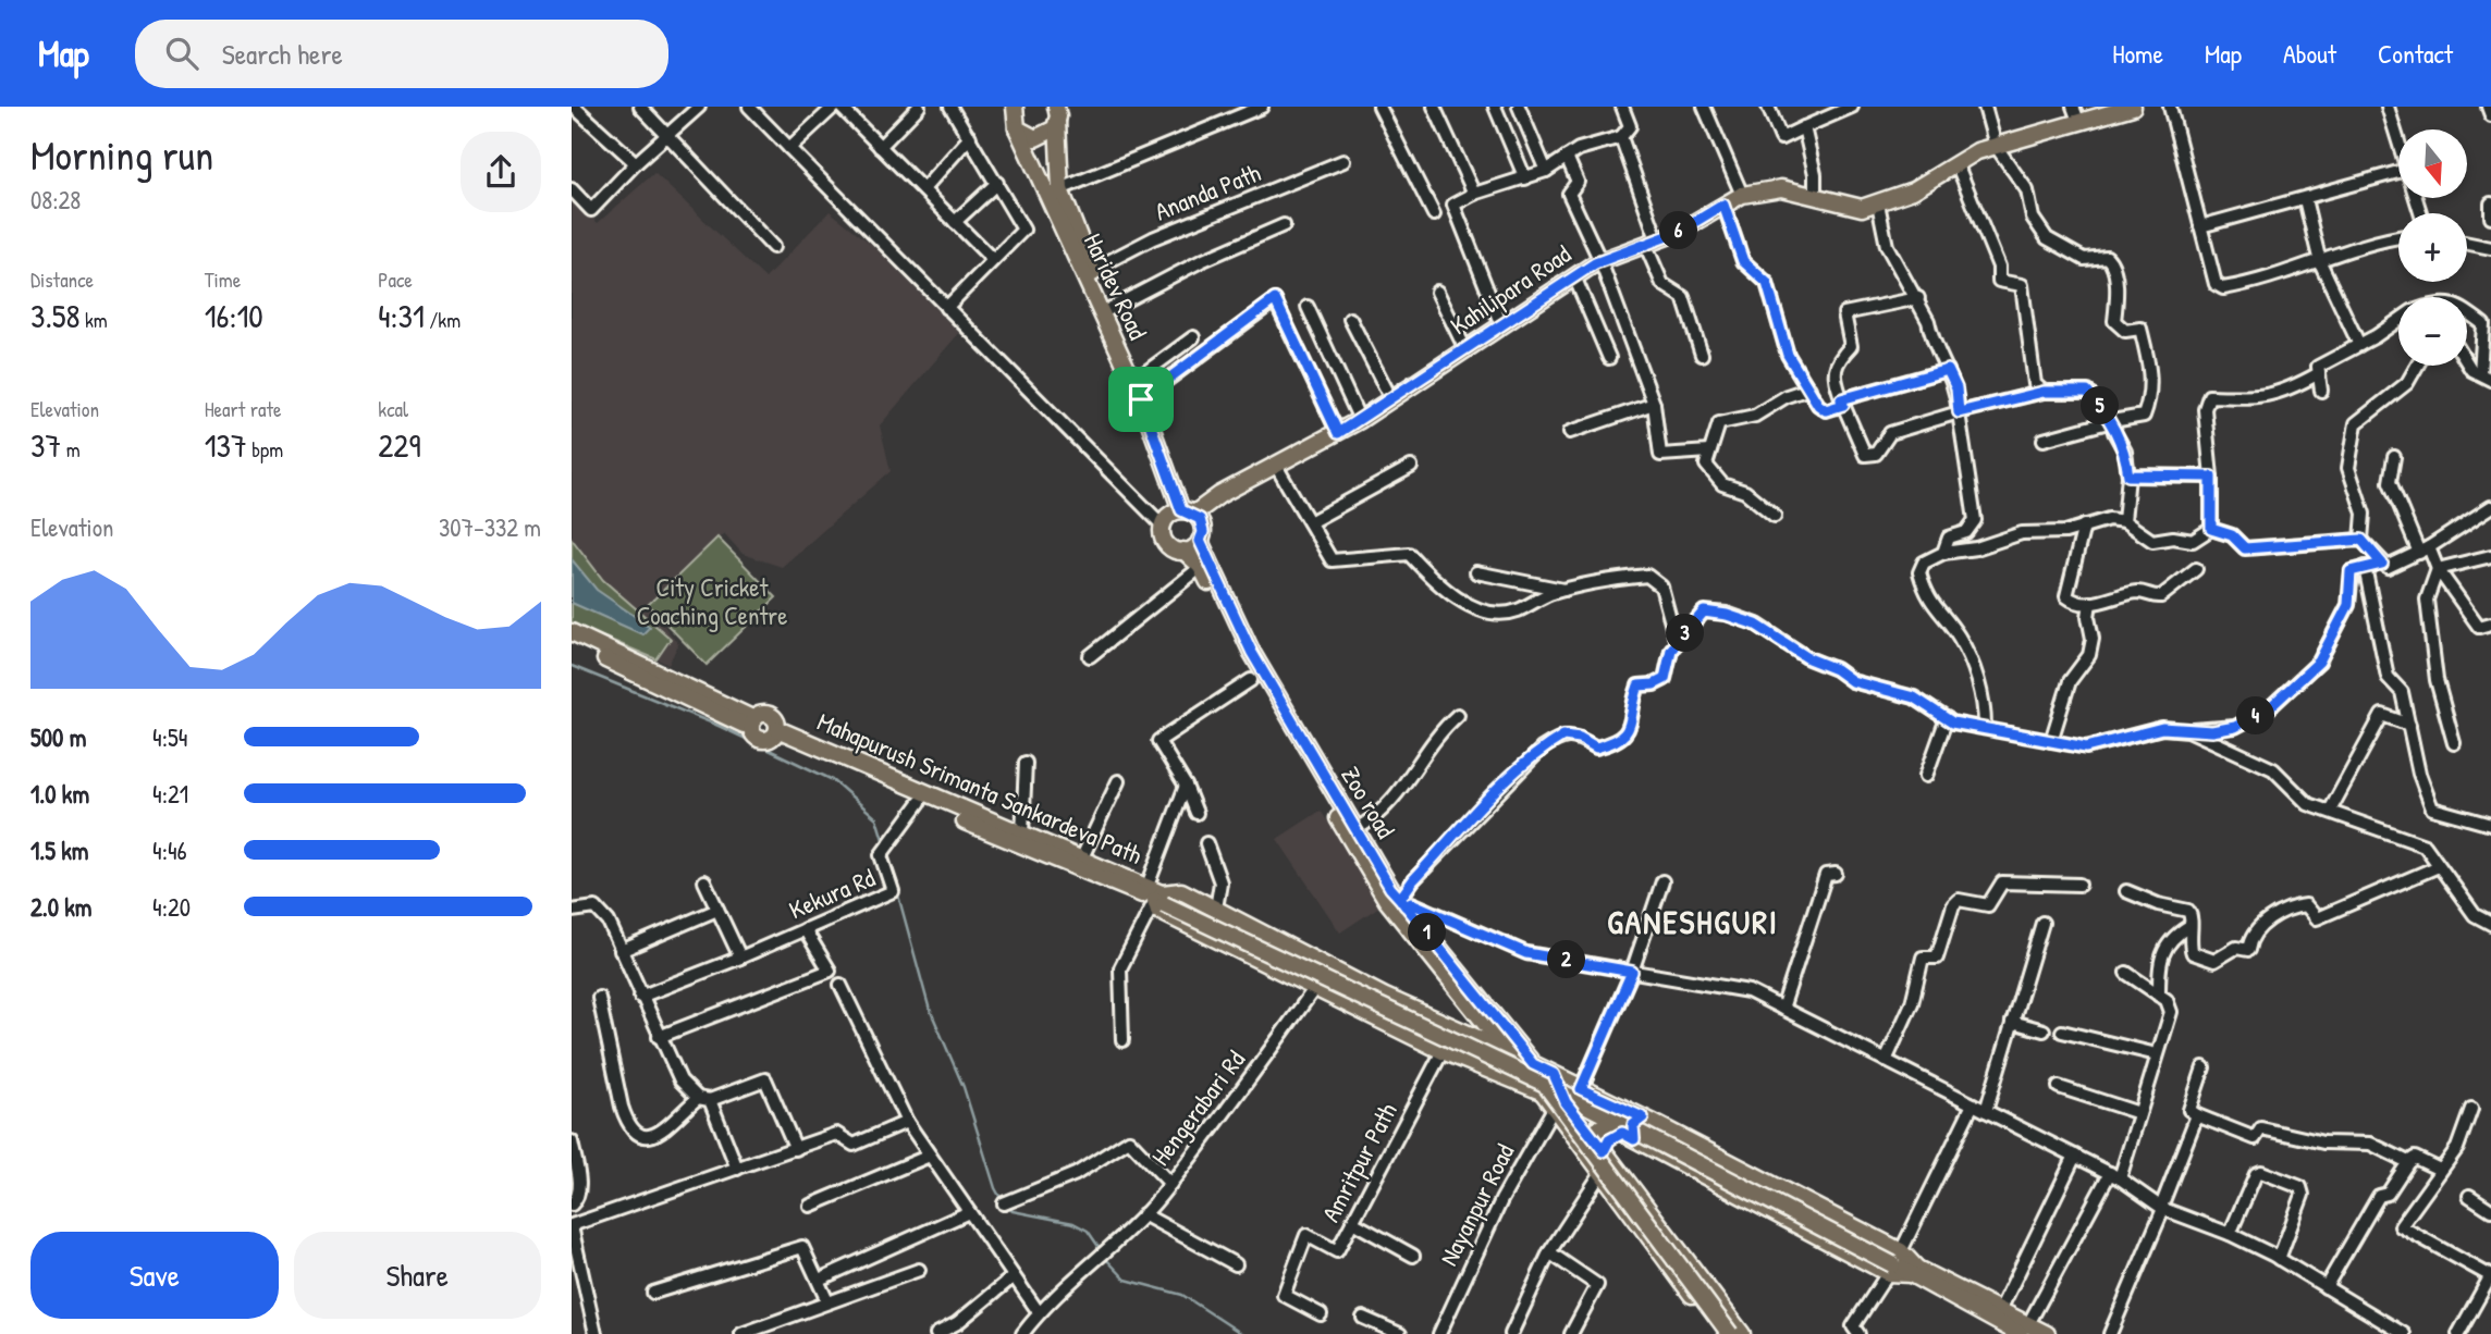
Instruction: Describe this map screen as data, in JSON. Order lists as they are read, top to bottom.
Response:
{
  "streets": {
    "main road": [
      "Haridev Road",
      "Kahilipara Road",
      "Mahapurush Srimanta Sankardeva Path",
      "Zoo road"
    ],
    "street": [
      "Ananda Path",
      "Kekura Rd",
      "Hengerabari Rd",
      "Amritpur Path",
      "Nayanpur Road"
    ]
  },
  "crossings": [
    ["Ananda Path", "Haridev Road"],
    ["Haridev Road", "Kahilipara Road"],
    ["Haridev Road", "Zoo road"],
    ["Kahilipara Road", "Zoo road"],
    ["Mahapurush Srimanta Sankardeva Path", "Kekura Rd"]
  ],
  "districts": ["GANESHGURI"],
  "parks": ["City Cricket Coaching Centre"],
  "north": "bottom",
  "page": {
    "header": "Map",
    "search": "Search here",
    "nav": [
      "Home",
      "Map",
      "About",
      "Contact"
    ],
    "heading": ["Morning run", "08:28"],
    "map_buttons": ["+", "−"],
    "pins": [
      "6",
      "5",
      "3",
      "4",
      "1",
      "2"
    ],
    "stats": [
      ["Distance", "3.58 km"],
      ["Time", "16:10"],
      ["Pace", "4:31 /km"],
      ["Elevation", "37 m"],
      ["Heart rate", "137 bpm"],
      ["kcal", "229"]
    ],
    "chart": ["Elevation", "307–332 m"],
    "list": [
      {
        "name": "500 m",
        "note": "4:54"
      },
      {
        "name": "1.0 km",
        "note": "4:21"
      },
      {
        "name": "1.5 km",
        "note": "4:46"
      },
      {
        "name": "2.0 km",
        "note": "4:20"
      }
    ],
    "buttons": ["Save", "Share"]
  }
}
